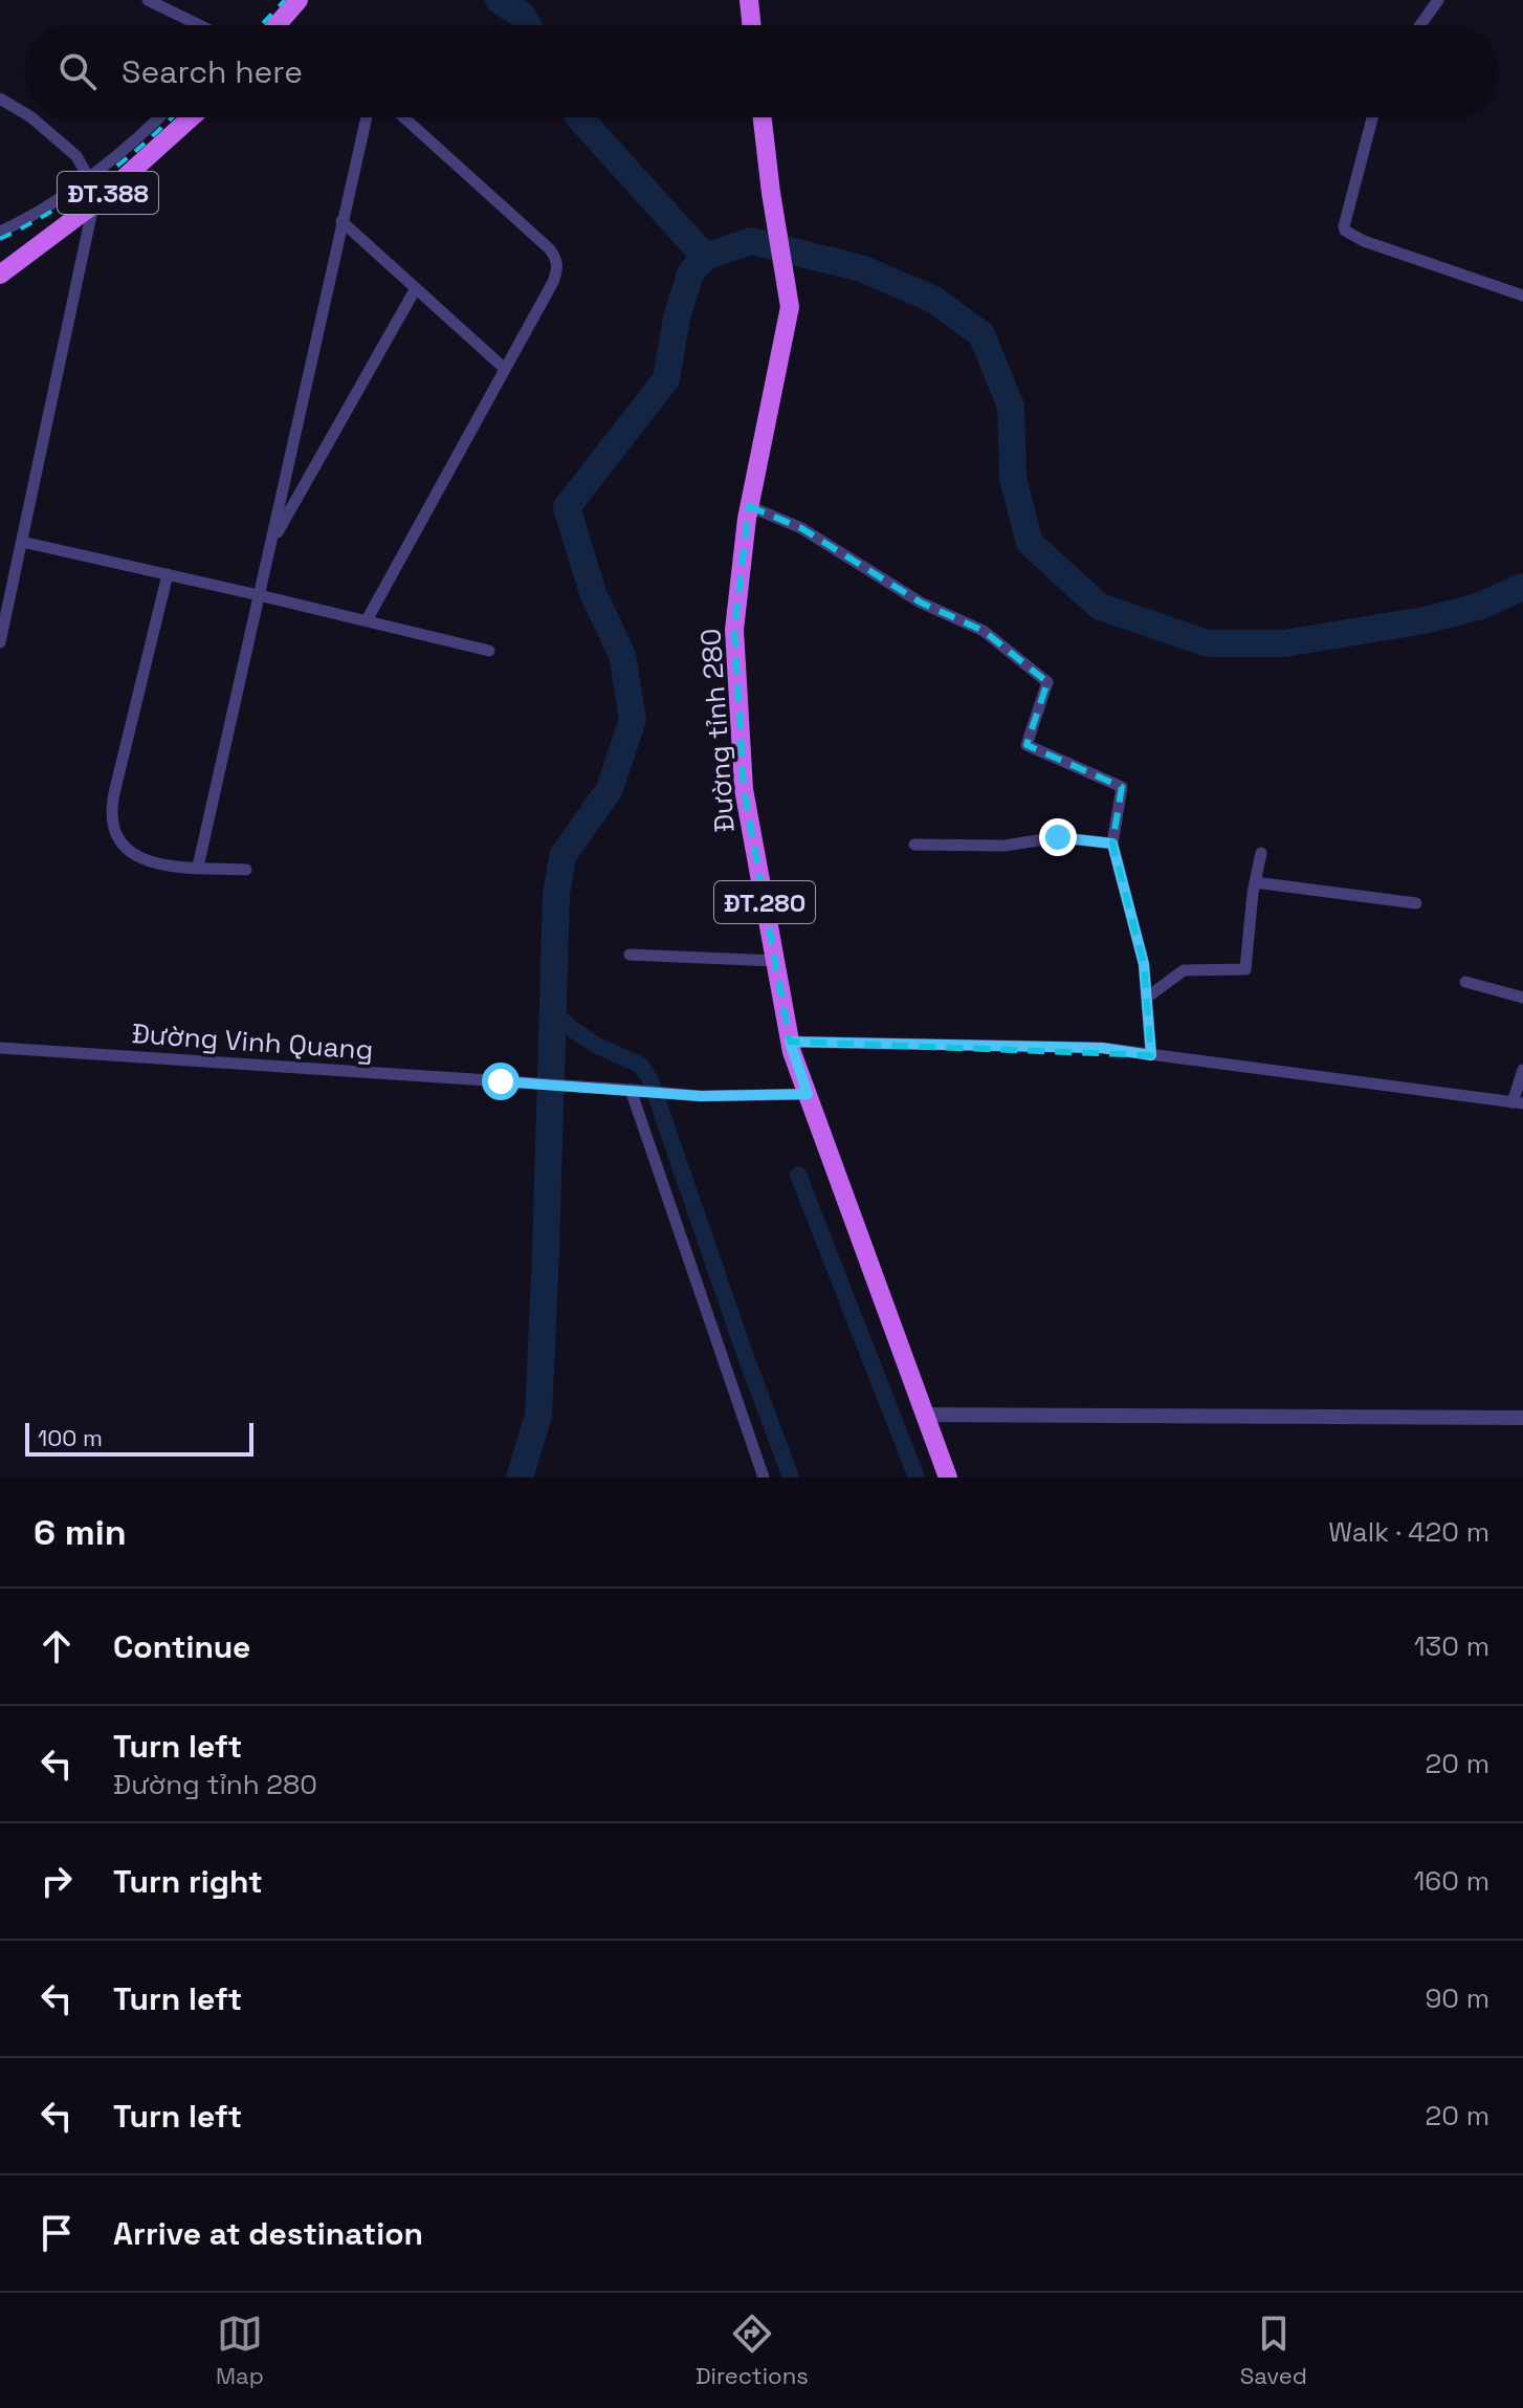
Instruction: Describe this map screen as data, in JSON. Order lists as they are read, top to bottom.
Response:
{
  "streets": {
    "main road": ["ĐT.388", "Đường tỉnh 280", "ĐT.280"],
    "street": ["Đường Vinh Quang"]
  },
  "crossings": [
    ["Đường tỉnh 280", "Đường Vinh Quang"]
  ],
  "scale_bar": "100 m",
  "page": {
    "search": "Search here",
    "scale": "100 m",
    "heading": ["6 min", "Walk · 420 m"],
    "list": [
      ["Continue", "130 m"],
      ["Turn left", "Đường tỉnh 280", "20 m"],
      ["Turn right", "160 m"],
      ["Turn left", "90 m"],
      ["Turn left", "20 m"],
      "Arrive at destination"
    ],
    "nav": ["Map", "Directions", "Saved"]
  }
}
